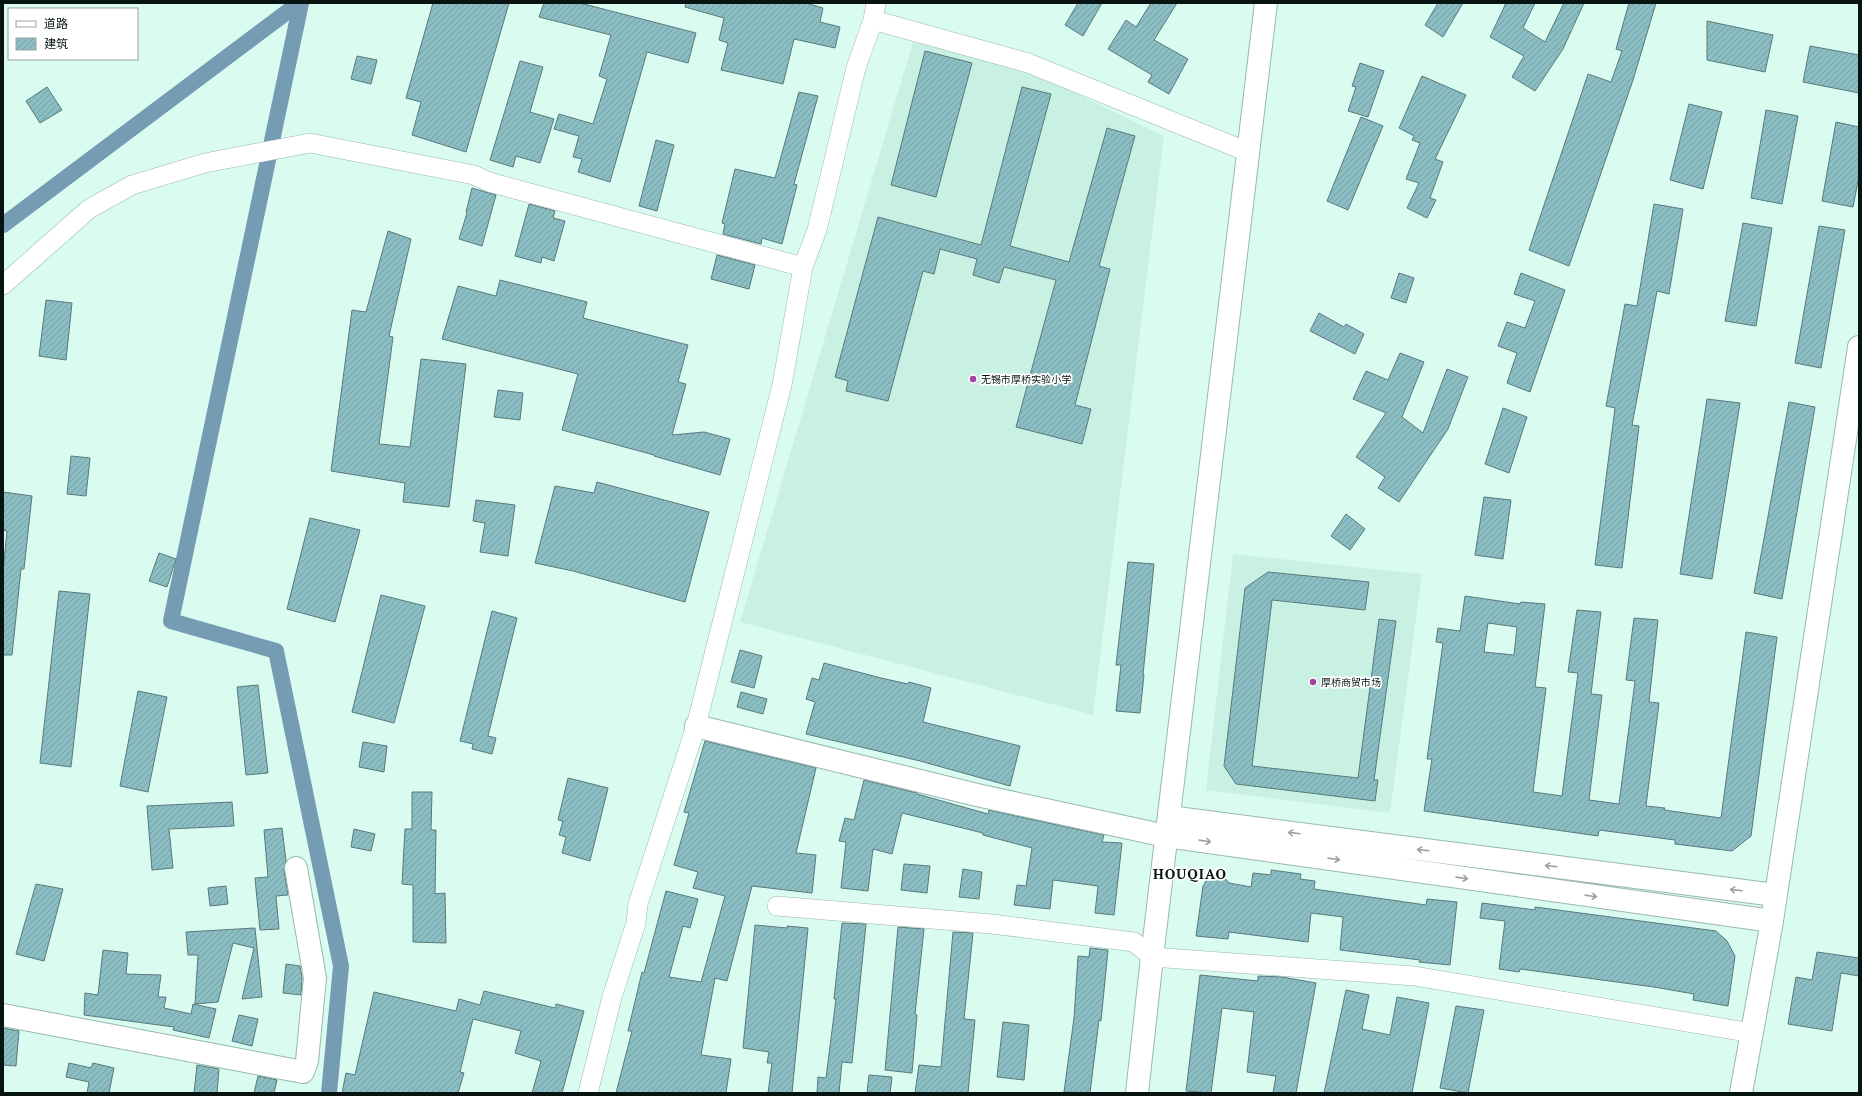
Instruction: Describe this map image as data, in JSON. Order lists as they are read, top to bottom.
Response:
{
  "districts": ["HOUQIAO"],
  "places": ["无锡市厚桥实验小学", "厚桥商贸市场"],
  "legend": ["道路", "建筑"]
}
